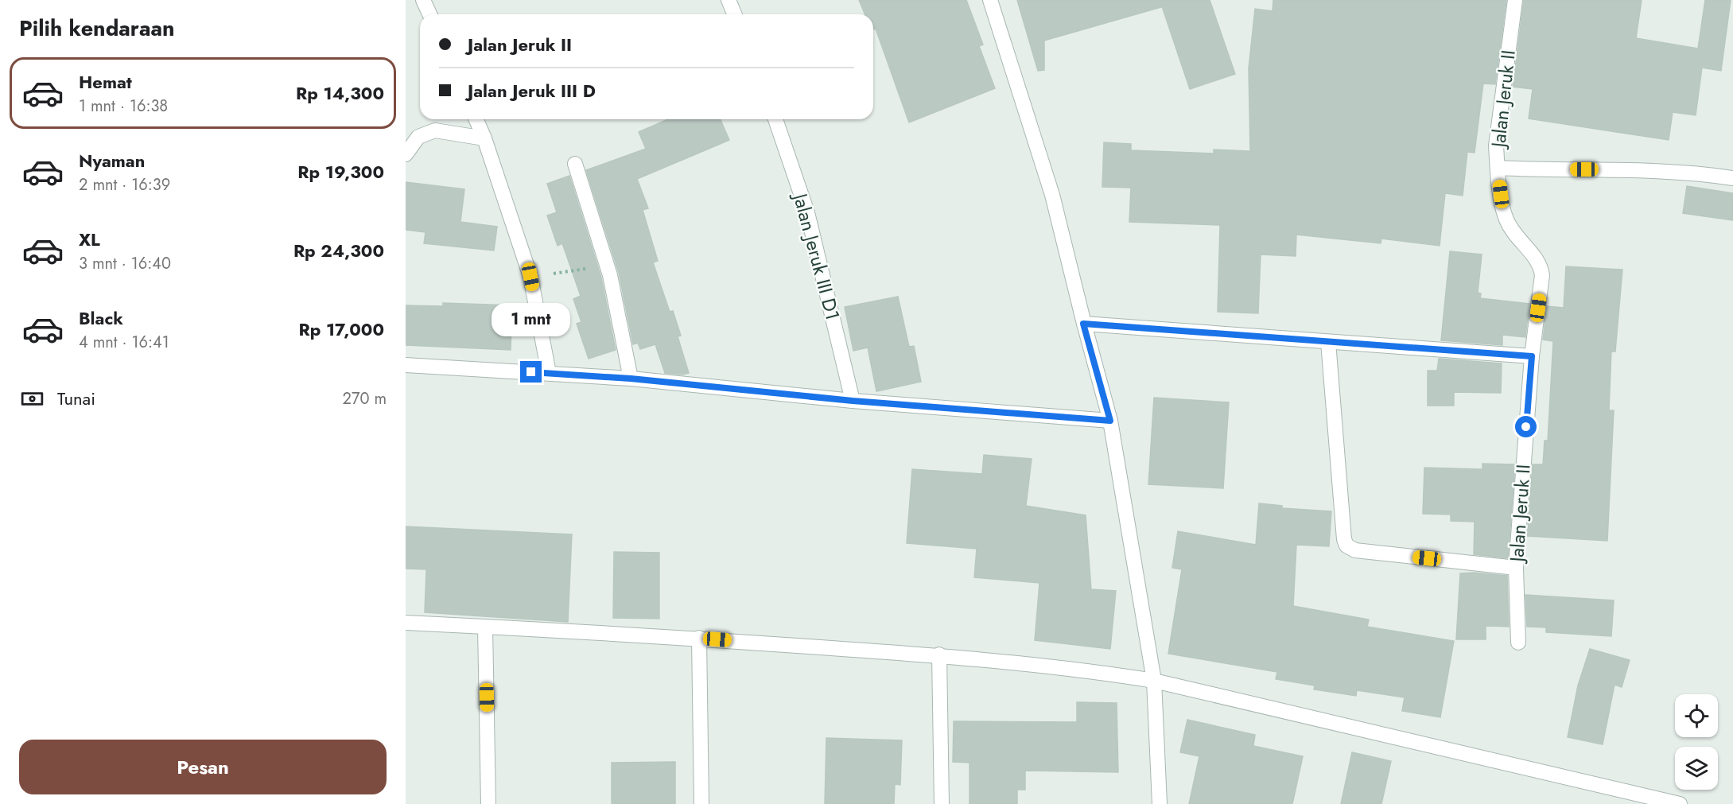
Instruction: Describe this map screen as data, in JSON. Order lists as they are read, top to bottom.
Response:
{
  "streets": {
    "street": ["Jalan Jeruk II", "Jalan Jeruk III D1"]
  },
  "page": {
    "heading": "Pilih kendaraan",
    "banner": ["Jalan Jeruk II", "Jalan Jeruk III D"],
    "list": [
      {
        "name": "Hemat",
        "note": "1 mnt · 16:38",
        "value": "Rp 14,300"
      },
      {
        "name": "Nyaman",
        "note": "2 mnt · 16:39",
        "value": "Rp 19,300"
      },
      {
        "name": "XL",
        "note": "3 mnt · 16:40",
        "value": "Rp 24,300"
      },
      {
        "name": "Black",
        "note": "4 mnt · 16:41",
        "value": "Rp 17,000"
      }
    ],
    "bubble": "1 mnt",
    "pay": ["Tunai", "270 m"],
    "buttons": "Pesan"
  }
}
